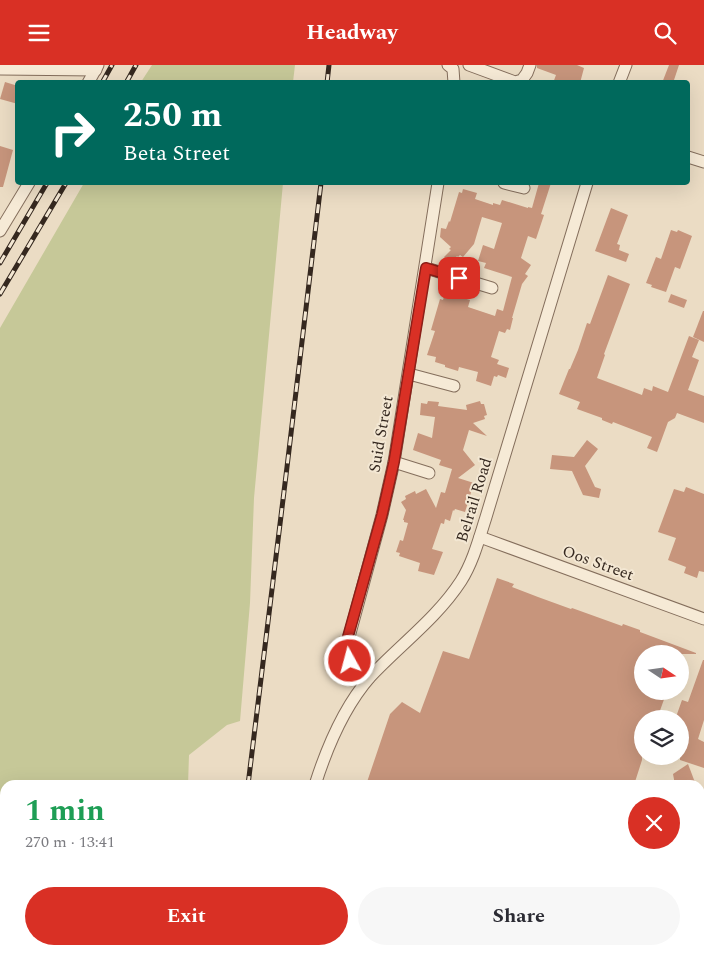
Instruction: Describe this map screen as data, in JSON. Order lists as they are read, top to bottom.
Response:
{
  "streets": {
    "street": ["Suid Street", "Belrail Road", "Oos Street"]
  },
  "crossings": [
    ["Suid Street", "Belrail Road"],
    ["Belrail Road", "Oos Street"]
  ],
  "north": "right",
  "page": {
    "header": "Headway",
    "turn": ["250 m", "Beta Street"],
    "heading": ["1 min", "270 m · 13:41"],
    "buttons": ["Exit", "Share"]
  }
}
